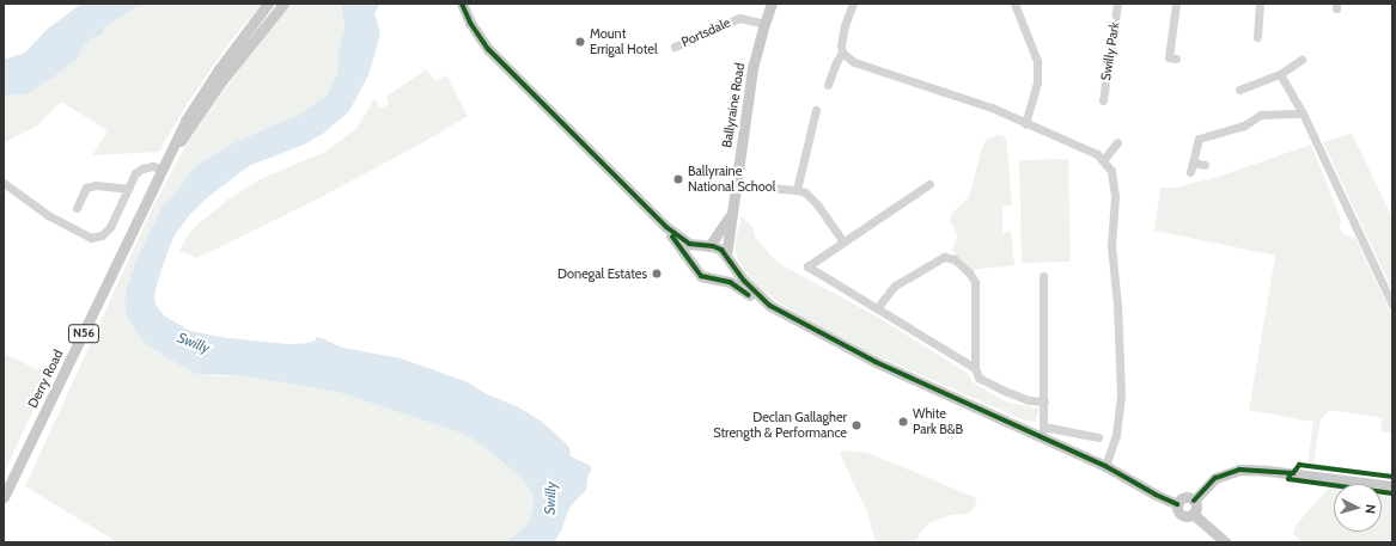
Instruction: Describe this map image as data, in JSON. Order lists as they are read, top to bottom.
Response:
{
  "streets": {
    "main road": ["Ballyraine Road", "N56", "Derry Road"],
    "street": ["Portsdale", "Swilly Park"]
  },
  "crossings": [
    ["Portsdale", "Ballyraine Road"]
  ],
  "water": ["Swilly"],
  "places": [
    "Mount Errigal Hotel",
    "Ballyraine National School",
    "Donegal Estates",
    "White Park B&B",
    "Declan Gallagher Strength & Performance"
  ],
  "north": "right"
}
